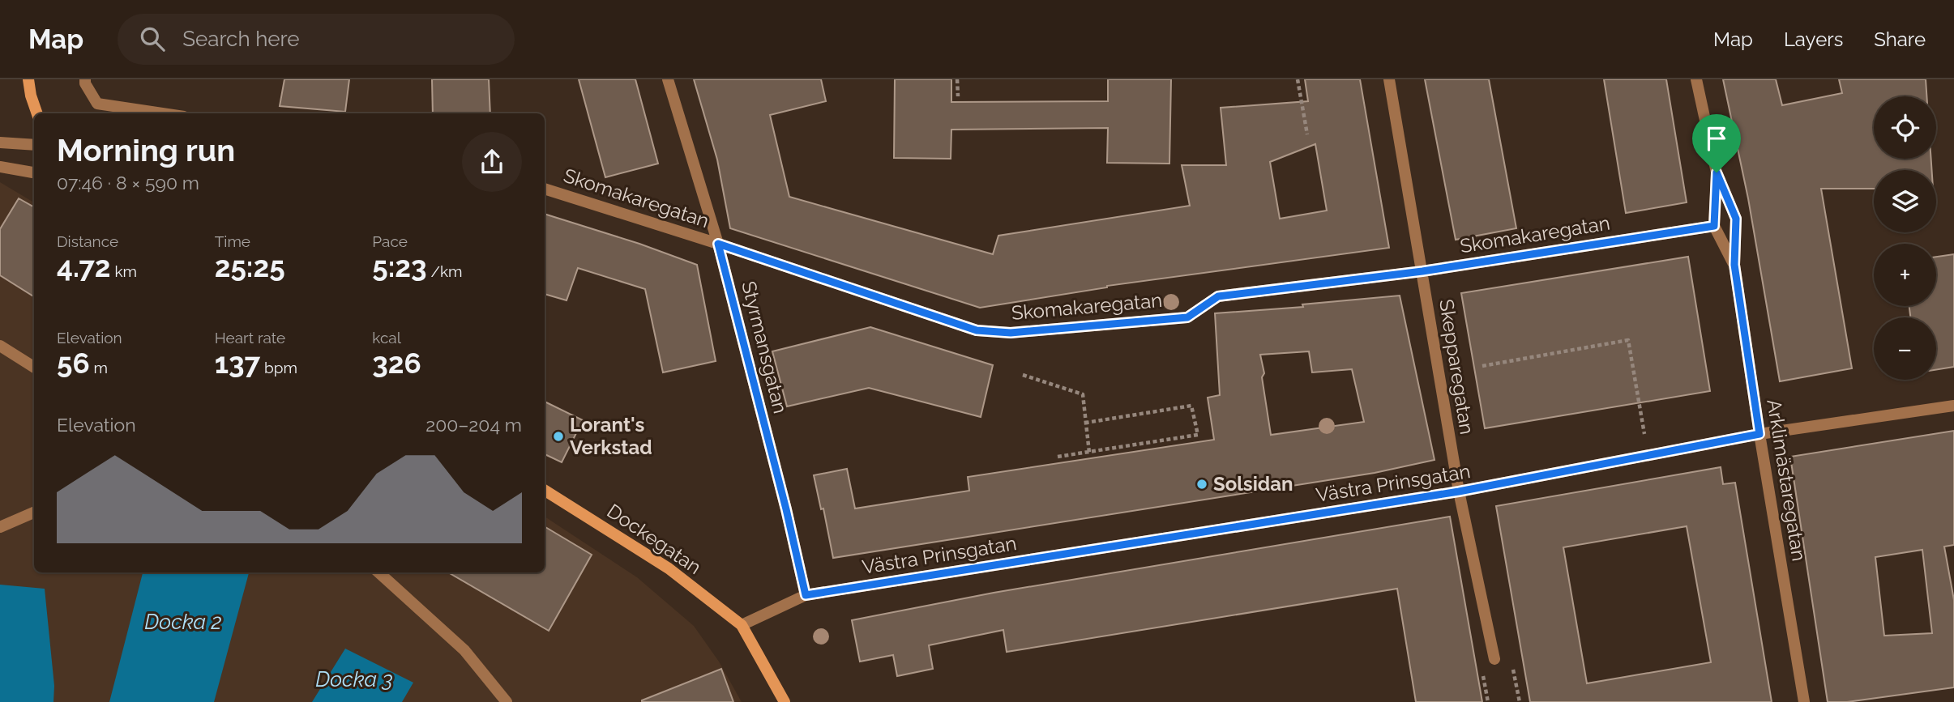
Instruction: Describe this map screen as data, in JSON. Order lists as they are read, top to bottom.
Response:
{
  "streets": {
    "street": [
      "Skomakaregatan",
      "Styrmansgatan",
      "Skepparegatan",
      "Arklimästaregatan",
      "Västra Prinsgatan",
      "Dockegatan"
    ]
  },
  "crossings": [
    ["Skomakaregatan", "Styrmansgatan"],
    ["Skomakaregatan", "Skepparegatan"],
    ["Skomakaregatan", "Arklimästaregatan"],
    ["Styrmansgatan", "Västra Prinsgatan"],
    ["Skepparegatan", "Västra Prinsgatan"],
    ["Arklimästaregatan", "Västra Prinsgatan"],
    ["Västra Prinsgatan", "Dockegatan"]
  ],
  "water": ["Docka 2", "Docka 3"],
  "places": ["Lorant's Verkstad", "Solsidan"],
  "page": {
    "header": "Map",
    "search": "Search here",
    "nav": ["Map", "Layers", "Share"],
    "map_buttons": ["+", "−"],
    "heading": ["Morning run", "07:46 · 8 × 590 m"],
    "stats": [
      ["Distance", "4.72 km"],
      ["Time", "25:25"],
      ["Pace", "5:23 /km"],
      ["Elevation", "56 m"],
      ["Heart rate", "137 bpm"],
      ["kcal", "326"]
    ],
    "chart": ["Elevation", "200–204 m"]
  }
}
